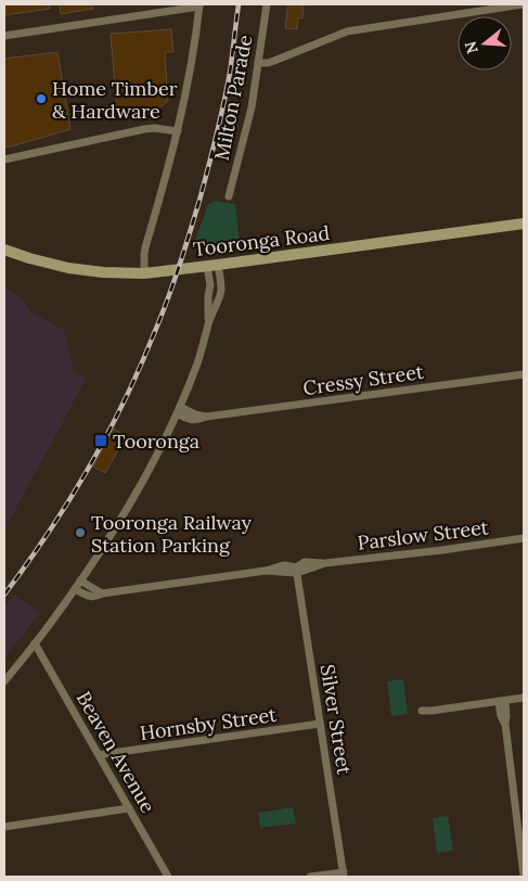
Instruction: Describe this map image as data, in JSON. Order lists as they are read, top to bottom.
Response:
{
  "streets": {
    "main road": ["Tooronga Road"],
    "street": [
      "Milton Parade",
      "Cressy Street",
      "Parslow Street",
      "Silver Street",
      "Hornsby Street",
      "Beaven Avenue"
    ]
  },
  "crossings": [
    ["Parslow Street", "Silver Street"],
    ["Silver Street", "Hornsby Street"],
    ["Hornsby Street", "Beaven Avenue"]
  ],
  "places": {
    "other": ["Home Timber & Hardware", "Tooronga Railway Station Parking"],
    "transit": ["Tooronga"]
  },
  "north": "left"
}
